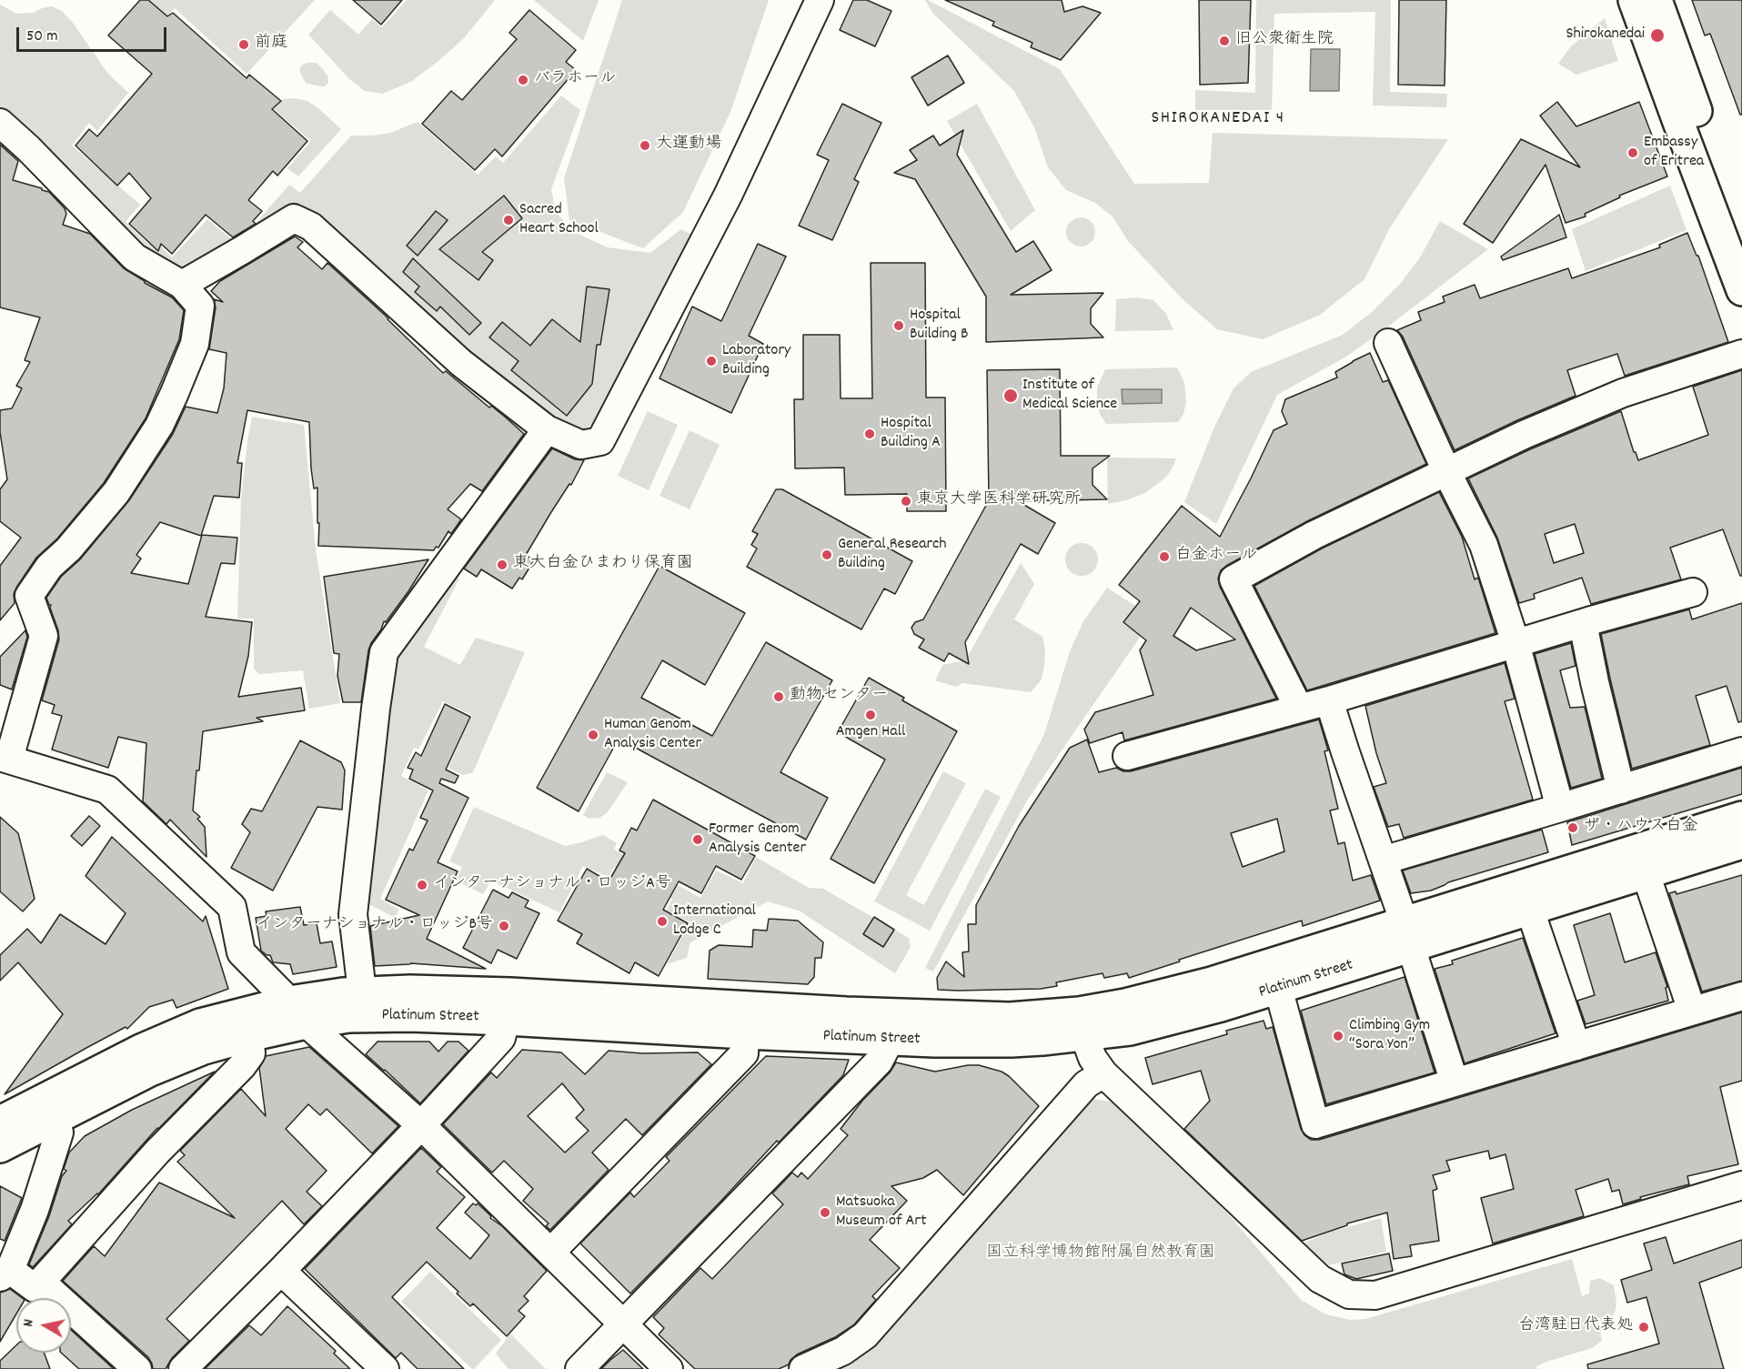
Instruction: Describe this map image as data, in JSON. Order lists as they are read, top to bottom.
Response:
{
  "streets": {
    "main road": ["Platinum Street"]
  },
  "districts": ["SHIROKANEDAI 4"],
  "parks": ["国立科学博物館附属自然教育園"],
  "places": [
    "Shirokanedai",
    "旧公衆衛生院",
    "前庭",
    "バラホール",
    "大運動場",
    "Embassy of Eritrea",
    "Sacred Heart School",
    "Hospital Building B",
    "Laboratory Building",
    "Institute of Medical Science",
    "Hospital Building A",
    "東京大学医科学研究所",
    "General Research Building",
    "白金ホール",
    "東大白金ひまわり保育園",
    "動物センター",
    "Amgen Hall",
    "Human Genom Analysis Center",
    "ザ・ハウス白金",
    "Former Genom Analysis Center",
    "インターナショナル・ロッジA号",
    "International Lodge C",
    "インターナショナル・ロッジB号",
    "Climbing Gym “Sora Yon”",
    "Matsuoka Museum of Art",
    "台湾駐日代表処"
  ],
  "scale_bar": "50 m",
  "north": "left"
}
